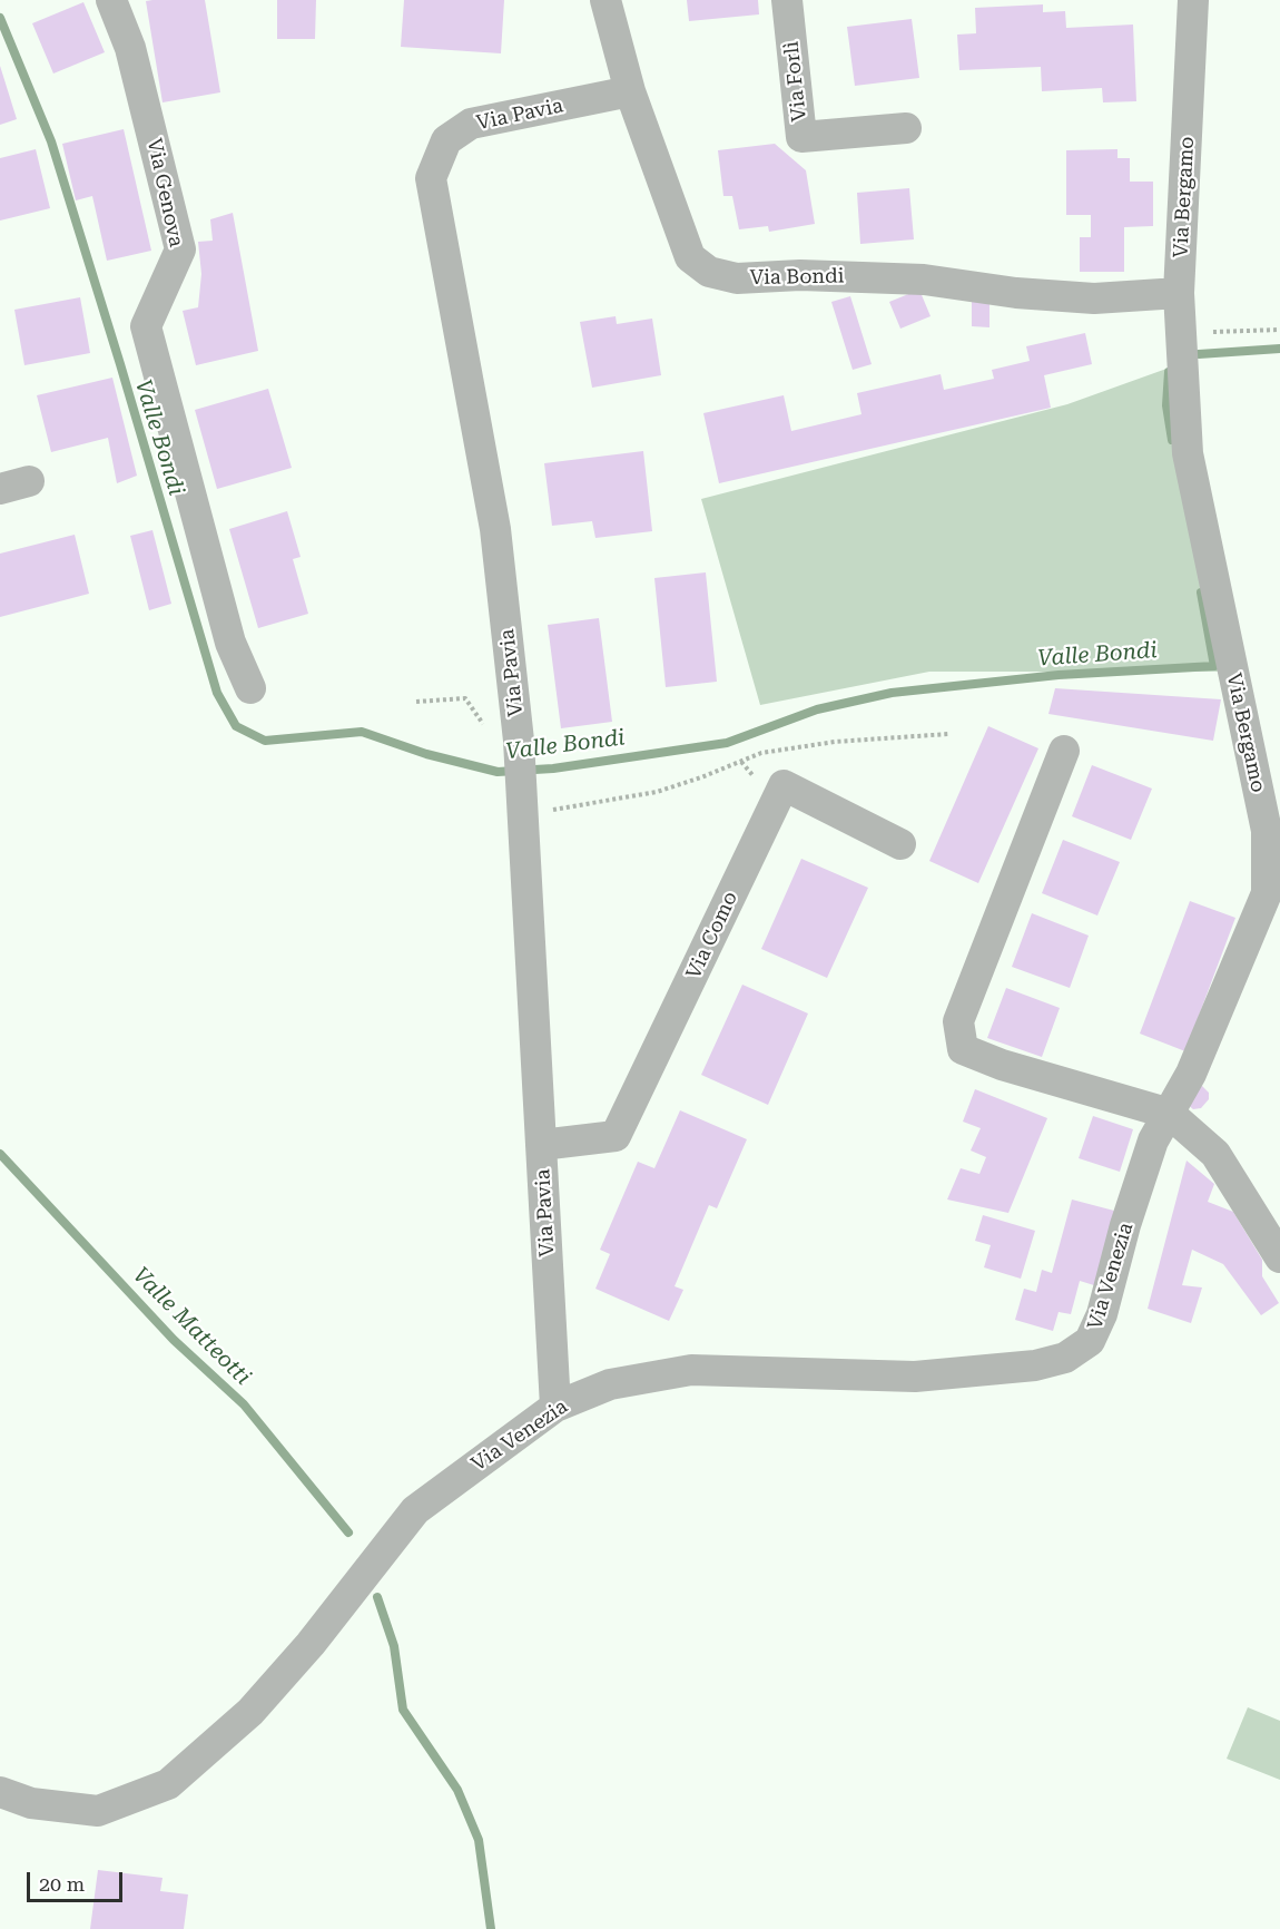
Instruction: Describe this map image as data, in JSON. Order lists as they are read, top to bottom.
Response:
{
  "streets": {
    "street": [
      "Via Forlì",
      "Via Pavia",
      "Via Genova",
      "Via Bergamo",
      "Via Bondi",
      "Via Como",
      "Via Venezia"
    ]
  },
  "crossings": [
    ["Via Pavia", "Via Bondi"],
    ["Via Pavia", "Via Como"],
    ["Via Pavia", "Via Venezia"],
    ["Via Bergamo", "Via Bondi"],
    ["Via Bergamo", "Via Venezia"]
  ],
  "water": ["Valle Bondi", "Valle Matteotti"],
  "scale_bar": "20 m"
}
